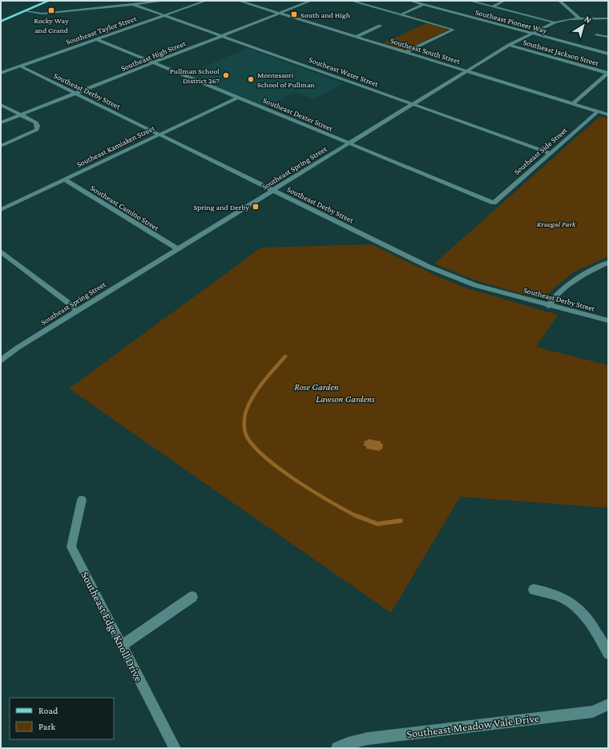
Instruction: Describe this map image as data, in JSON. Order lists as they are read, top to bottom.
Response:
{
  "streets": {
    "street": [
      "Southeast Pioneer Way",
      "Southeast Taylor Street",
      "Southeast South Street",
      "Southeast Jackson Street",
      "Southeast High Street",
      "Southeast Water Street",
      "Southeast Derby Street",
      "Southeast Dexter Street",
      "Southeast Kamiaken Street",
      "Southeast Side Street",
      "Southeast Spring Street",
      "Southeast Camino Street",
      "Southeast Edge Knoll Drive",
      "Southeast Meadow Vale Drive"
    ]
  },
  "crossings": [
    ["Southeast Pioneer Way", "Southeast Spring Street"],
    ["Southeast Taylor Street", "Southeast Water Street"],
    ["Southeast Taylor Street", "Southeast Derby Street"],
    ["Southeast Taylor Street", "Southeast Dexter Street"],
    ["Southeast South Street", "Southeast High Street"],
    ["Southeast South Street", "Southeast Side Street"],
    ["Southeast South Street", "Southeast Spring Street"],
    ["Southeast Jackson Street", "Southeast Spring Street"],
    ["Southeast High Street", "Southeast Water Street"],
    ["Southeast High Street", "Southeast Derby Street"],
    ["Southeast High Street", "Southeast Dexter Street"],
    ["Southeast Water Street", "Southeast Side Street"],
    ["Southeast Water Street", "Southeast Spring Street"],
    ["Southeast Derby Street", "Southeast Kamiaken Street"],
    ["Southeast Derby Street", "Southeast Spring Street"],
    ["Southeast Dexter Street", "Southeast Kamiaken Street"],
    ["Southeast Dexter Street", "Southeast Side Street"],
    ["Southeast Dexter Street", "Southeast Spring Street"],
    ["Southeast Kamiaken Street", "Southeast Camino Street"],
    ["Southeast Spring Street", "Southeast Camino Street"]
  ],
  "parks": ["Kruegal Park", "Rose Garden", "Lawson Gardens"],
  "places": {
    "transit": ["Rocky Way and Grand", "South and High", "Spring and Derby"],
    "other": ["Pullman School District 267", "Montessori School of Pullman"]
  },
  "legend": ["Road", "Park"],
  "north": "top right"
}
